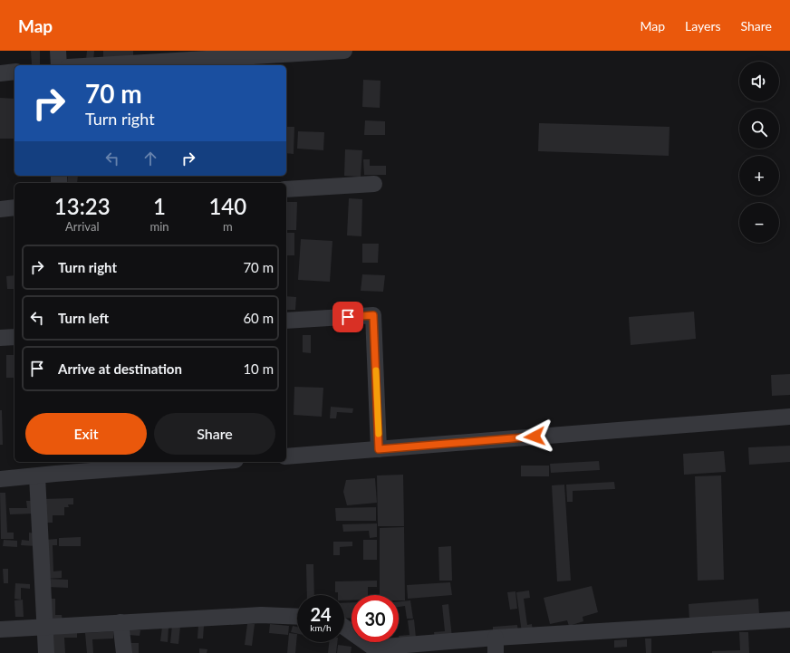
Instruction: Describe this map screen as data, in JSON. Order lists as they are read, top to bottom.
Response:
{
  "page": {
    "header": "Map",
    "nav": ["Map", "Layers", "Share"],
    "map_buttons": ["+", "−"],
    "turn": ["70 m", "Turn right"],
    "eta": [
      "13:23",
      "Arrival",
      "1",
      "min",
      "140",
      "m"
    ],
    "list": [
      {
        "name": "Turn right",
        "value": "70 m"
      },
      {
        "name": "Turn left",
        "value": "60 m"
      },
      {
        "name": "Arrive at destination",
        "value": "10 m"
      }
    ],
    "buttons": ["Exit", "Share"],
    "speed": "24 km/h",
    "limit": "30"
  }
}
